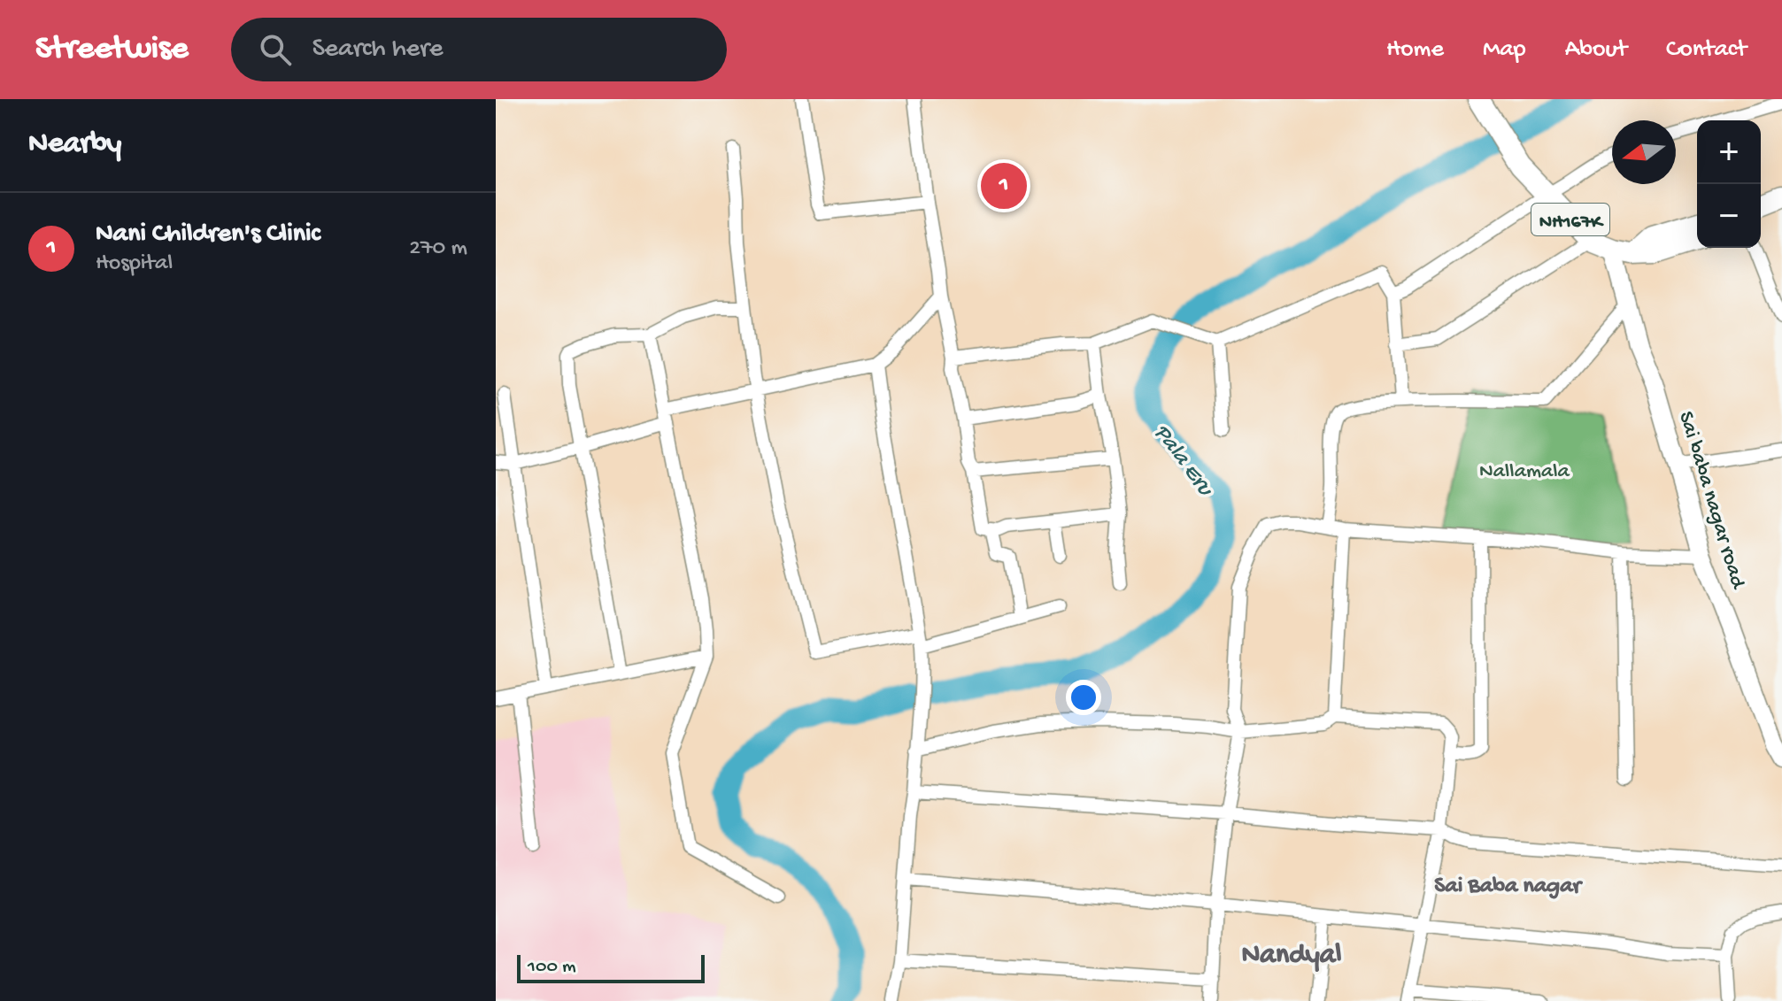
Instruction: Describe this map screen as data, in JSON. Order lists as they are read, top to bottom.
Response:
{
  "streets": {
    "highway": ["NH167K"],
    "main road": ["Sai baba nagar road"]
  },
  "crossings": [
    ["NH167K", "Sai baba nagar road"]
  ],
  "districts": ["Sai Baba nagar", "Nandyal"],
  "water": ["Pala Eru"],
  "parks": ["Nallamala"],
  "scale_bar": "100 m",
  "north": "left",
  "page": {
    "header": "Streetwise",
    "search": "Search here",
    "nav": [
      "Home",
      "Map",
      "About",
      "Contact"
    ],
    "heading": "Nearby",
    "map_buttons": ["+", "−"],
    "pins": "1",
    "list": [
      {
        "mark": "1",
        "name": "Nani Children's Clinic",
        "note": "Hospital",
        "value": "270 m"
      }
    ],
    "scale": "100 m"
  }
}
